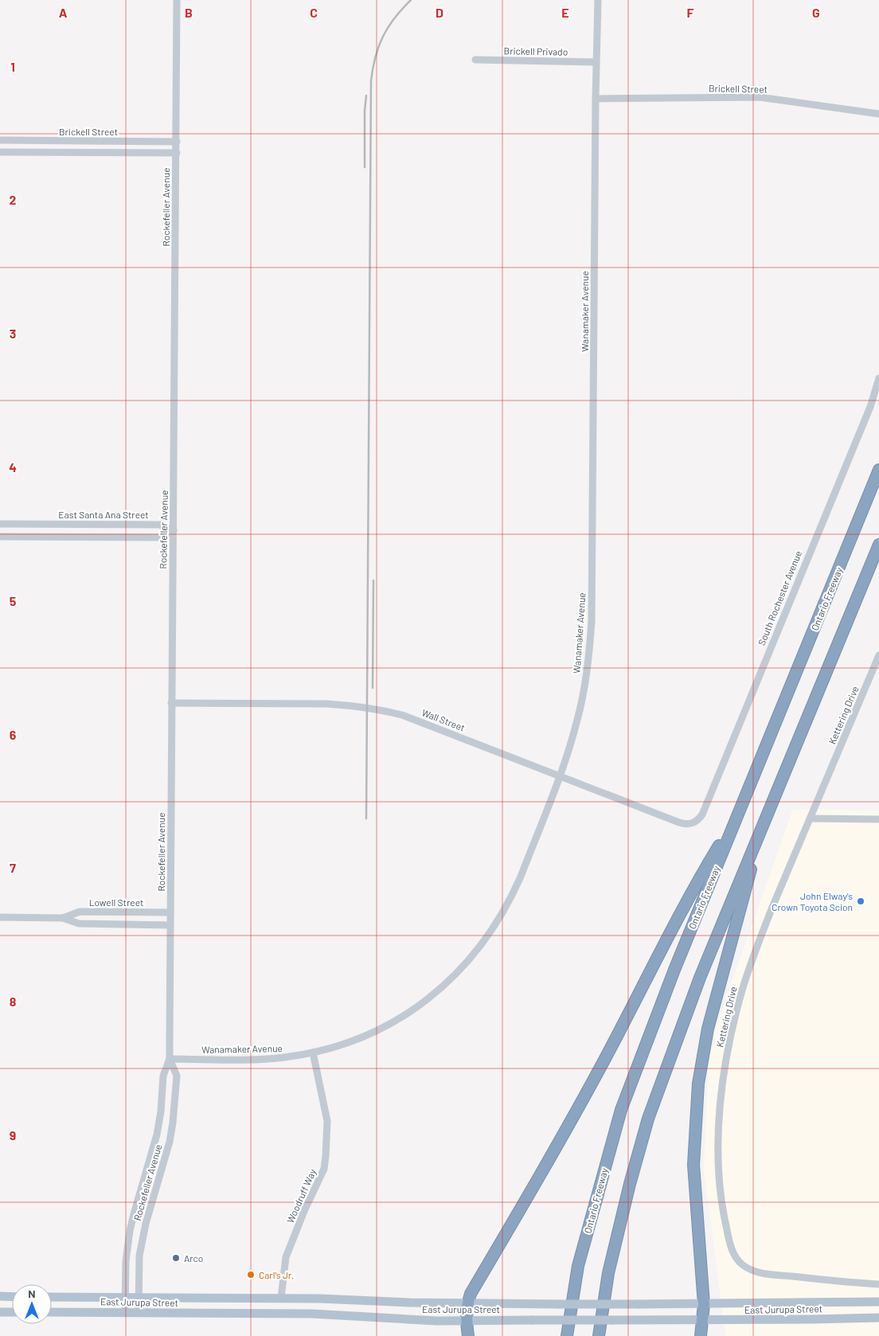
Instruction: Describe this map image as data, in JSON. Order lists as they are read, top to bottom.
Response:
{
  "streets": {
    "highway": ["Ontario Freeway"],
    "main road": ["East Jurupa Street"],
    "street": [
      "Brickell Privado",
      "Brickell Street",
      "Rockefeller Avenue",
      "Wanamaker Avenue",
      "East Santa Ana Street",
      "South Rochester Avenue",
      "Kettering Drive",
      "Wall Street",
      "Lowell Street",
      "Woodruff Way"
    ]
  },
  "crossings": [
    ["Brickell Privado", "Wanamaker Avenue"],
    ["Brickell Street", "Rockefeller Avenue"],
    ["Brickell Street", "Wanamaker Avenue"],
    ["Rockefeller Avenue", "Wanamaker Avenue"],
    ["Rockefeller Avenue", "East Santa Ana Street"],
    ["Rockefeller Avenue", "Wall Street"],
    ["Rockefeller Avenue", "Lowell Street"],
    ["Rockefeller Avenue", "East Jurupa Street"],
    ["Wanamaker Avenue", "Wall Street"],
    ["Wanamaker Avenue", "Woodruff Way"],
    ["South Rochester Avenue", "Wall Street"],
    ["Woodruff Way", "East Jurupa Street"]
  ],
  "places": ["John Elway's Crown Toyota Scion", "Arco", "Carl's Jr."],
  "north": "top",
  "grid": {
    "columns": [
      "A",
      "B",
      "C",
      "D",
      "E",
      "F",
      "G"
    ],
    "rows": [
      "1",
      "2",
      "3",
      "4",
      "5",
      "6",
      "7",
      "8",
      "9"
    ]
  }
}
